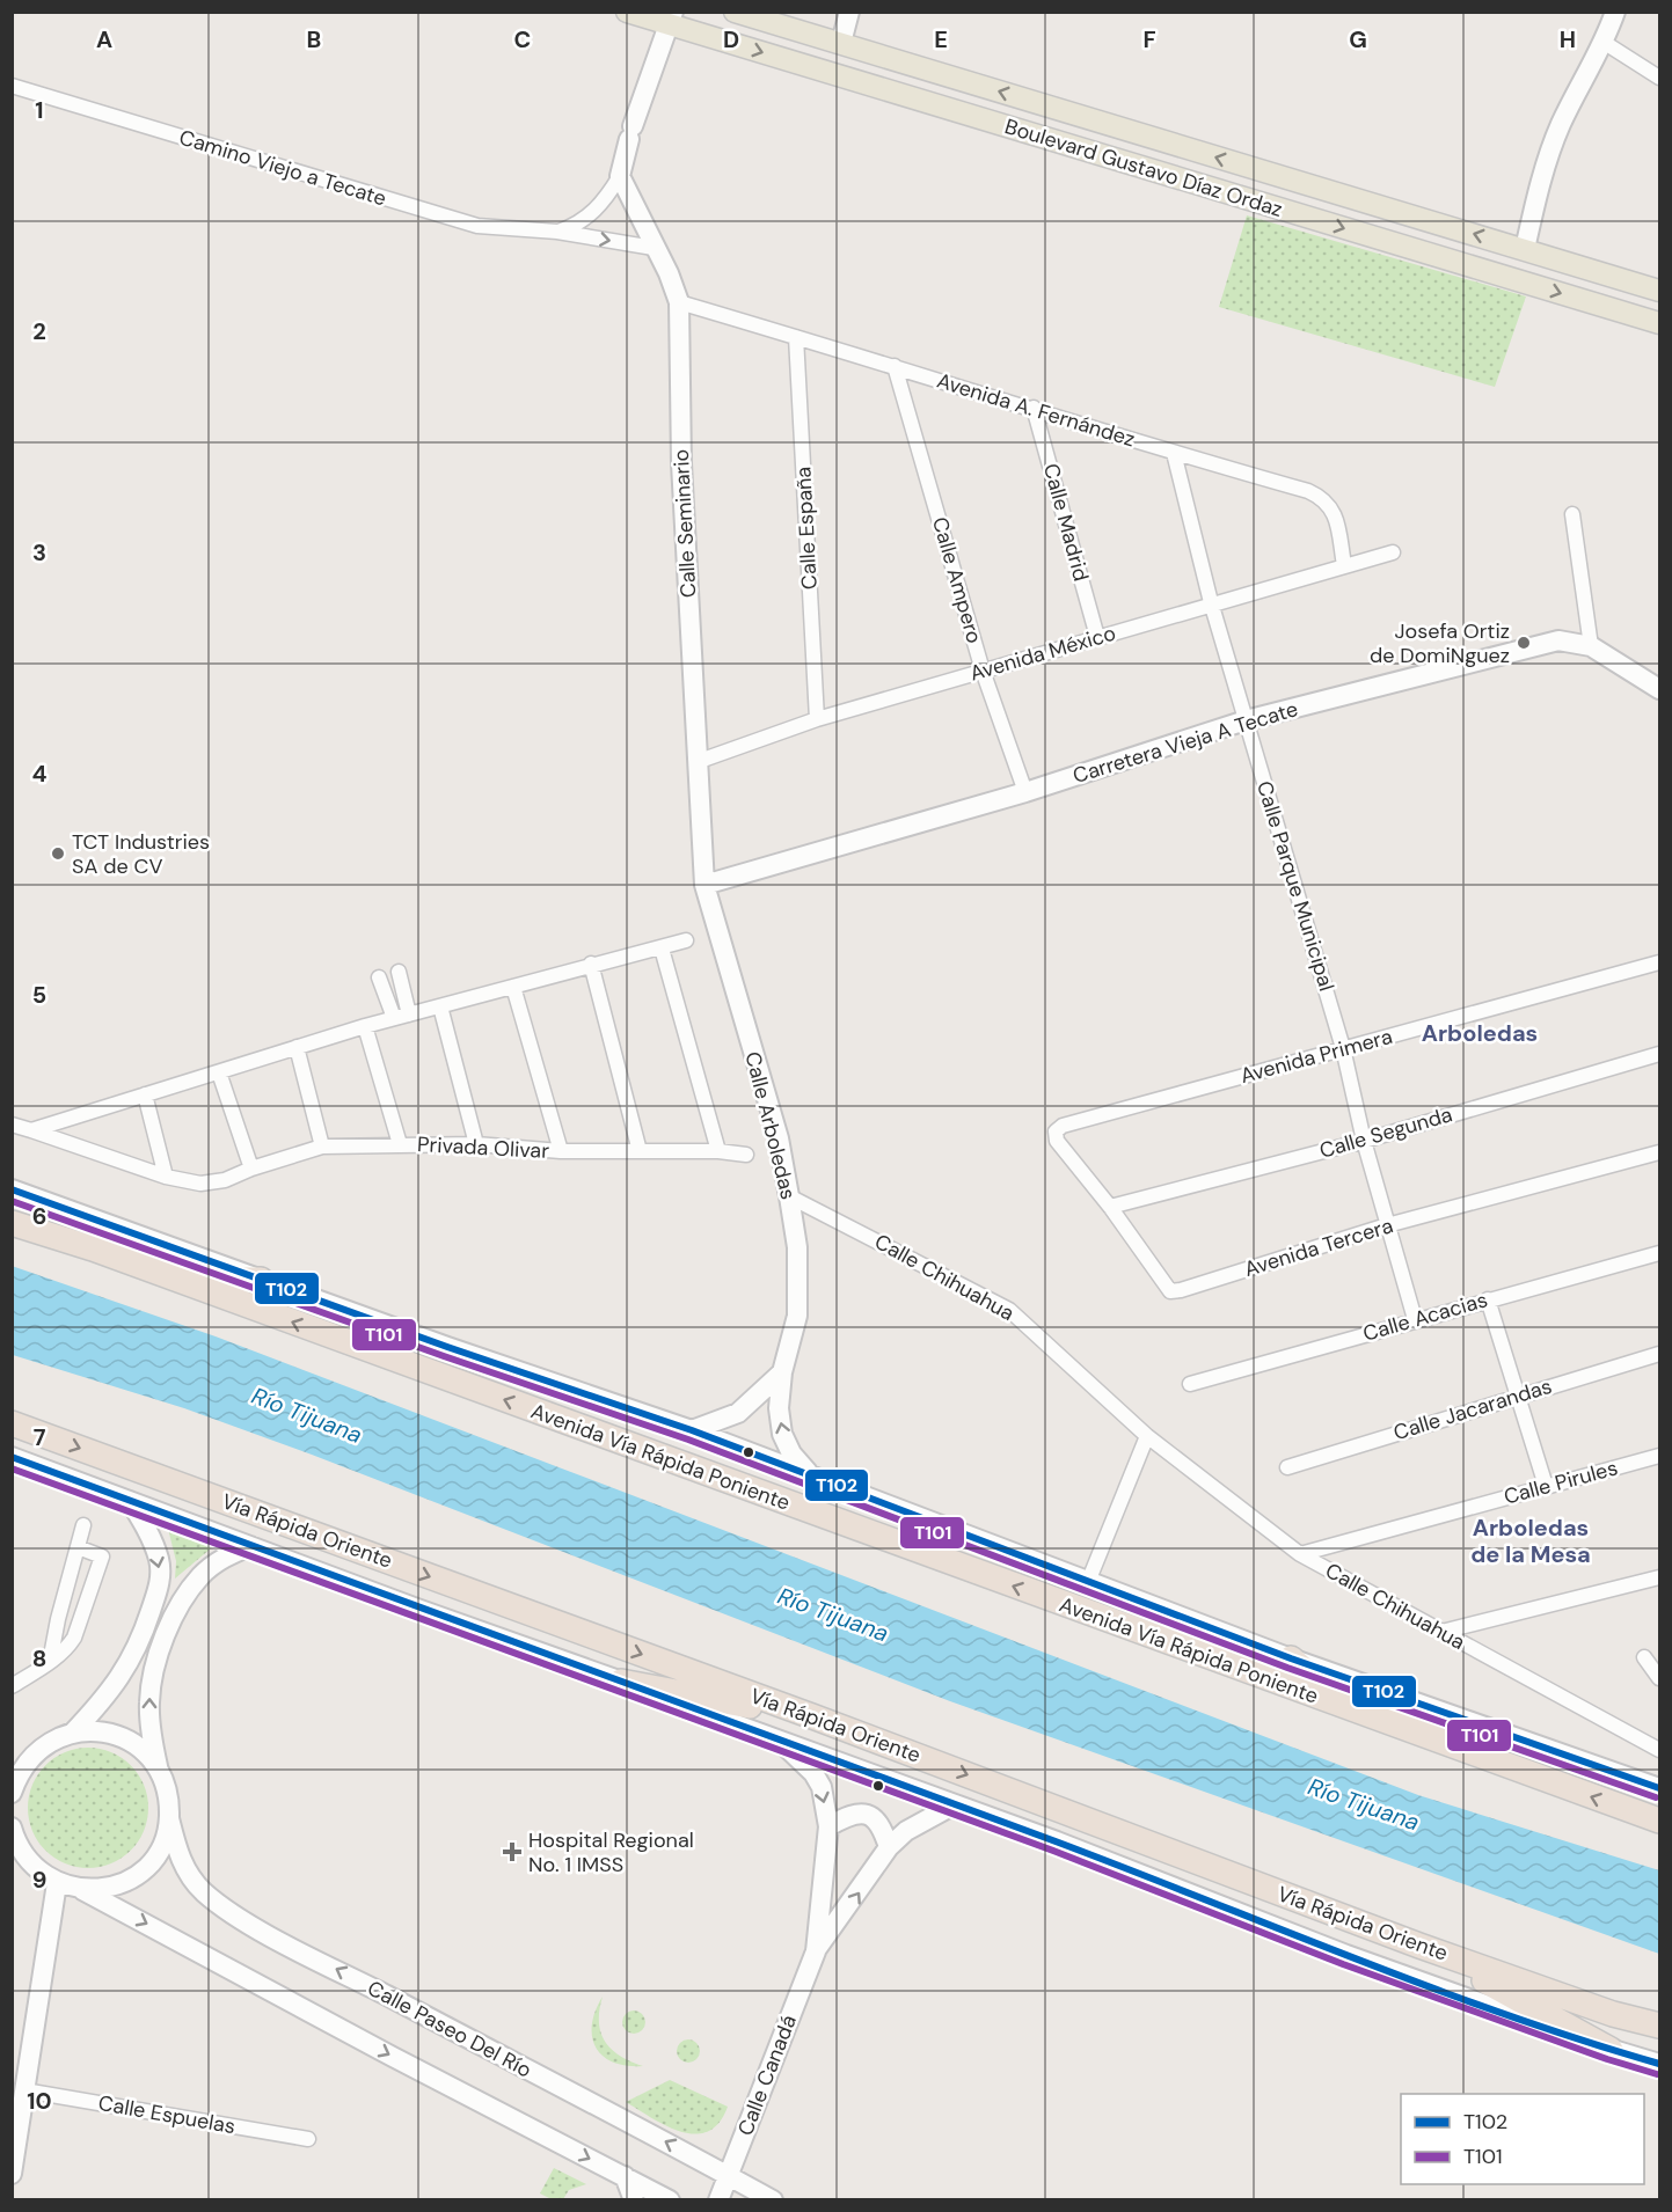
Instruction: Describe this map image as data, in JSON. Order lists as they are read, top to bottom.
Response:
{
  "streets": {
    "highway": ["Avenida Vía Rápida Poniente", "Vía Rápida Oriente"],
    "main road": [
      "Boulevard Gustavo Díaz Ordaz",
      "Calle Seminario",
      "Carretera Vieja A Tecate",
      "Calle Arboledas",
      "Calle Paseo Del Río",
      "Calle Canadá"
    ],
    "street": [
      "Camino Viejo a Tecate",
      "Avenida A. Fernández",
      "Calle Madrid",
      "Calle España",
      "Calle Ampero",
      "Avenida México",
      "Calle Parque Municipal",
      "Avenida Primera",
      "Calle Segunda",
      "Privada Olivar",
      "Avenida Tercera",
      "Calle Chihuahua",
      "Calle Acacias",
      "Calle Jacarandas",
      "Calle Pirules",
      "Calle Espuelas"
    ]
  },
  "crossings": [
    ["Camino Viejo a Tecate", "Calle Seminario"],
    ["Avenida A. Fernández", "Calle Madrid"],
    ["Avenida A. Fernández", "Calle Seminario"],
    ["Avenida A. Fernández", "Calle España"],
    ["Avenida A. Fernández", "Calle Ampero"],
    ["Avenida A. Fernández", "Avenida México"],
    ["Avenida A. Fernández", "Calle Parque Municipal"],
    ["Calle Madrid", "Avenida México"],
    ["Calle Seminario", "Avenida México"],
    ["Calle Seminario", "Carretera Vieja A Tecate"],
    ["Calle Seminario", "Calle Arboledas"],
    ["Calle España", "Avenida México"],
    ["Calle Ampero", "Avenida México"],
    ["Calle Ampero", "Carretera Vieja A Tecate"],
    ["Avenida México", "Calle Parque Municipal"],
    ["Carretera Vieja A Tecate", "Calle Parque Municipal"],
    ["Carretera Vieja A Tecate", "Calle Arboledas"],
    ["Calle Parque Municipal", "Avenida Primera"],
    ["Calle Parque Municipal", "Calle Segunda"],
    ["Calle Parque Municipal", "Avenida Tercera"],
    ["Calle Parque Municipal", "Calle Acacias"],
    ["Avenida Primera", "Avenida Tercera"],
    ["Calle Arboledas", "Calle Chihuahua"],
    ["Calle Segunda", "Avenida Tercera"],
    ["Calle Chihuahua", "Calle Pirules"],
    ["Calle Paseo Del Río", "Calle Canadá"]
  ],
  "districts": ["Arboledas", "Arboledas de la Mesa"],
  "water": ["Río Tijuana"],
  "places": {
    "other": ["Josefa Ortiz de DomiNguez", "TCT Industries SA de CV"],
    "health": ["Hospital Regional No. 1 IMSS"]
  },
  "lines": ["transit line T102", "transit line T101"],
  "legend": ["T102", "T101"],
  "grid": {
    "columns": [
      "A",
      "B",
      "C",
      "D",
      "E",
      "F",
      "G",
      "H"
    ],
    "rows": [
      "1",
      "2",
      "3",
      "4",
      "5",
      "6",
      "7",
      "8",
      "9",
      "10"
    ]
  }
}
